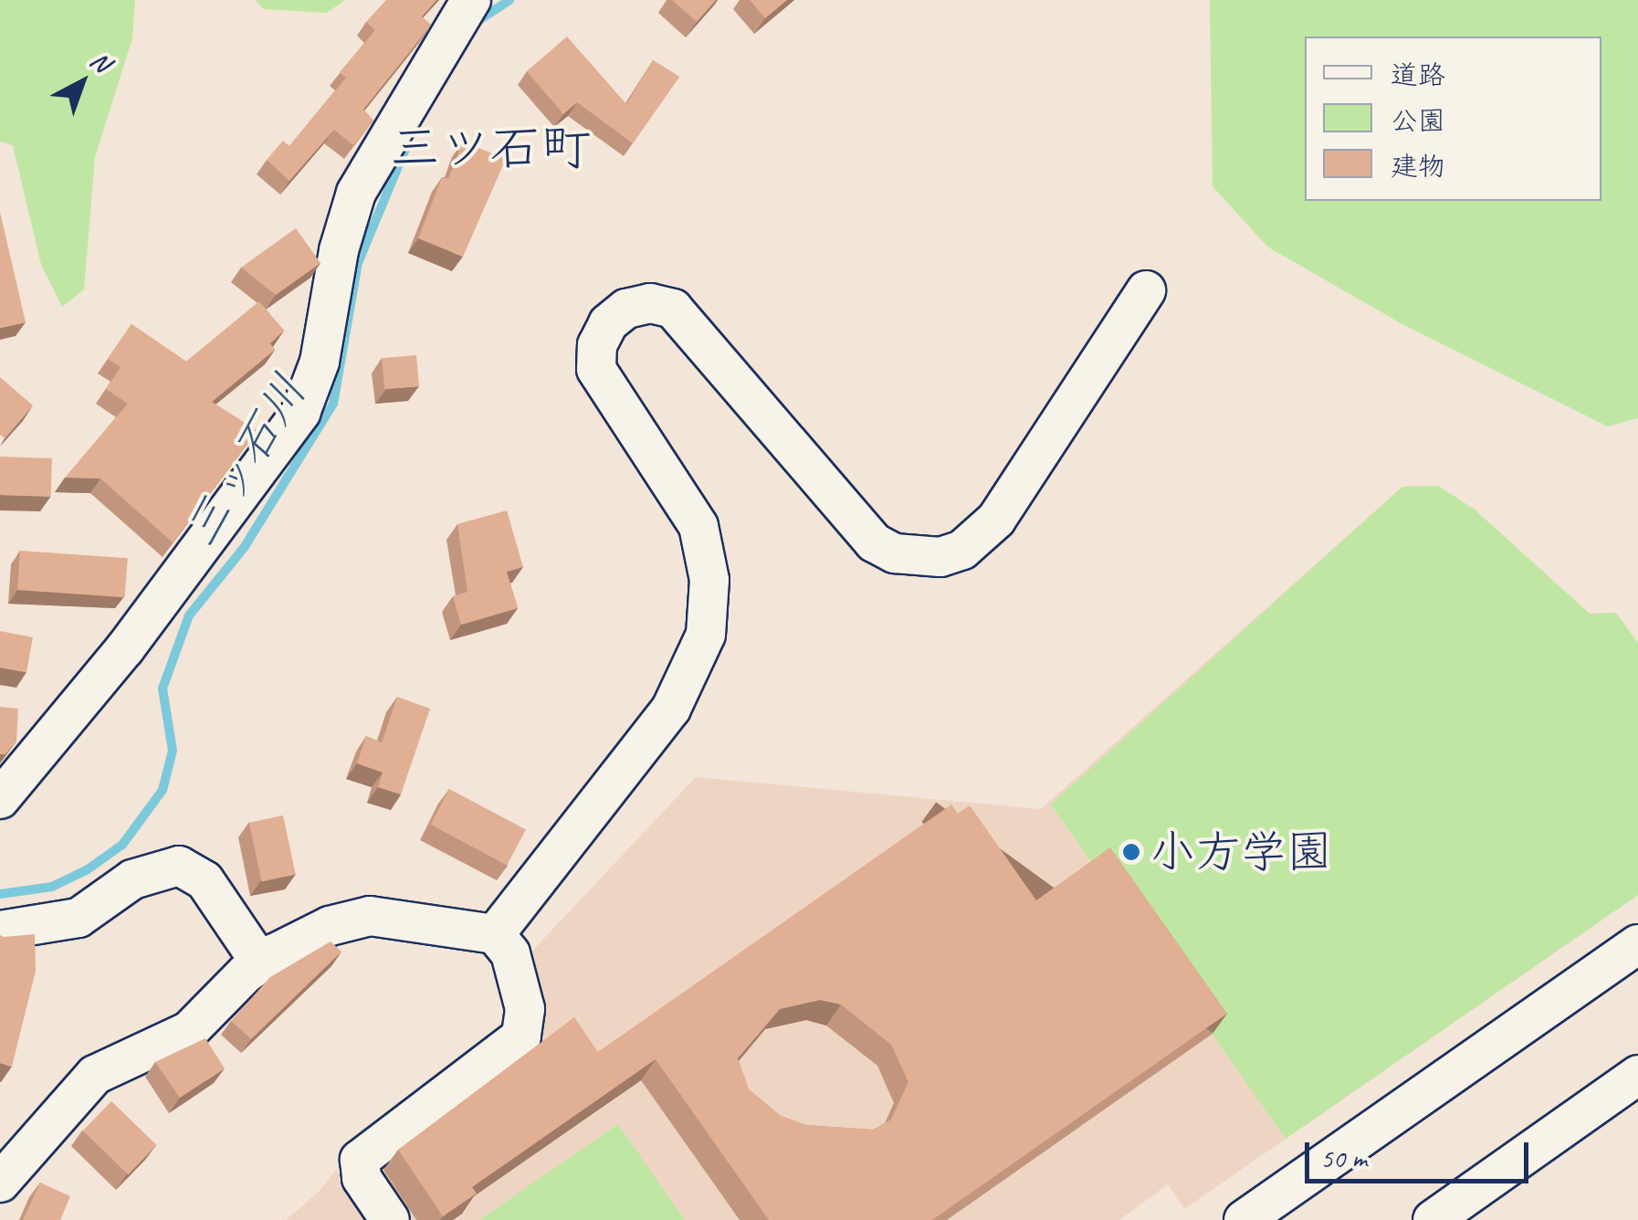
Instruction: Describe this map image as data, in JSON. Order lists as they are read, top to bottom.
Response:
{
  "districts": ["三ツ石町"],
  "water": ["三ッ石川"],
  "places": ["小方学園"],
  "legend": ["道路", "公園", "建物"],
  "scale_bar": "50 m",
  "north": "top right"
}
